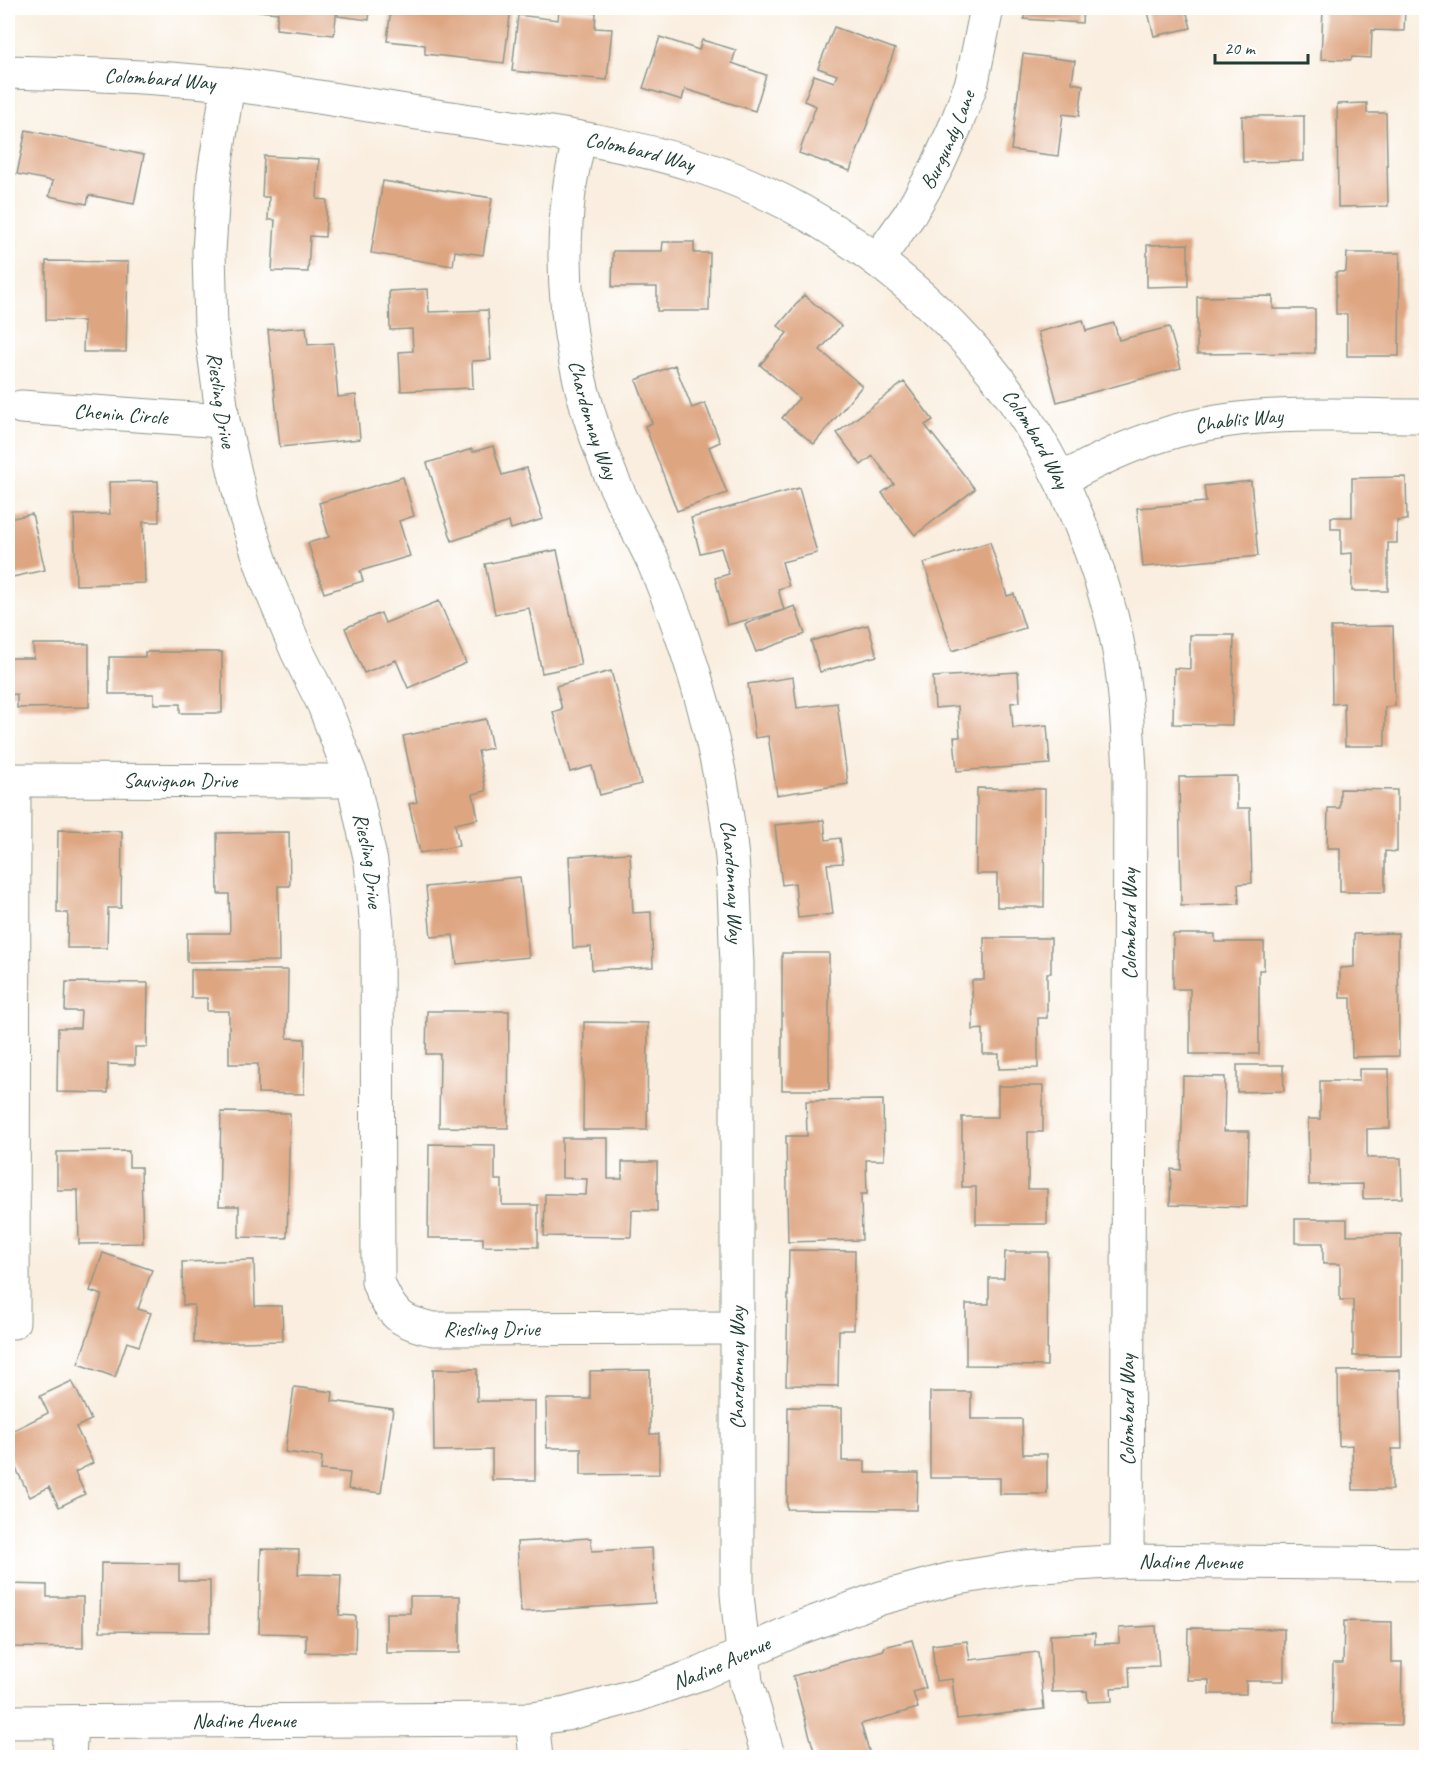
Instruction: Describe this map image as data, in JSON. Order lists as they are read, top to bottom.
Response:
{
  "streets": {
    "street": [
      "Colombard Way",
      "Burgundy Lane",
      "Riesling Drive",
      "Chenin Circle",
      "Chardonnay Way",
      "Chablis Way",
      "Sauvignon Drive",
      "Nadine Avenue"
    ]
  },
  "crossings": [
    ["Colombard Way", "Burgundy Lane"],
    ["Colombard Way", "Riesling Drive"],
    ["Colombard Way", "Chardonnay Way"],
    ["Colombard Way", "Chablis Way"],
    ["Colombard Way", "Nadine Avenue"],
    ["Riesling Drive", "Chenin Circle"],
    ["Riesling Drive", "Chardonnay Way"],
    ["Riesling Drive", "Sauvignon Drive"],
    ["Chardonnay Way", "Nadine Avenue"]
  ],
  "scale_bar": "20 m"
}
